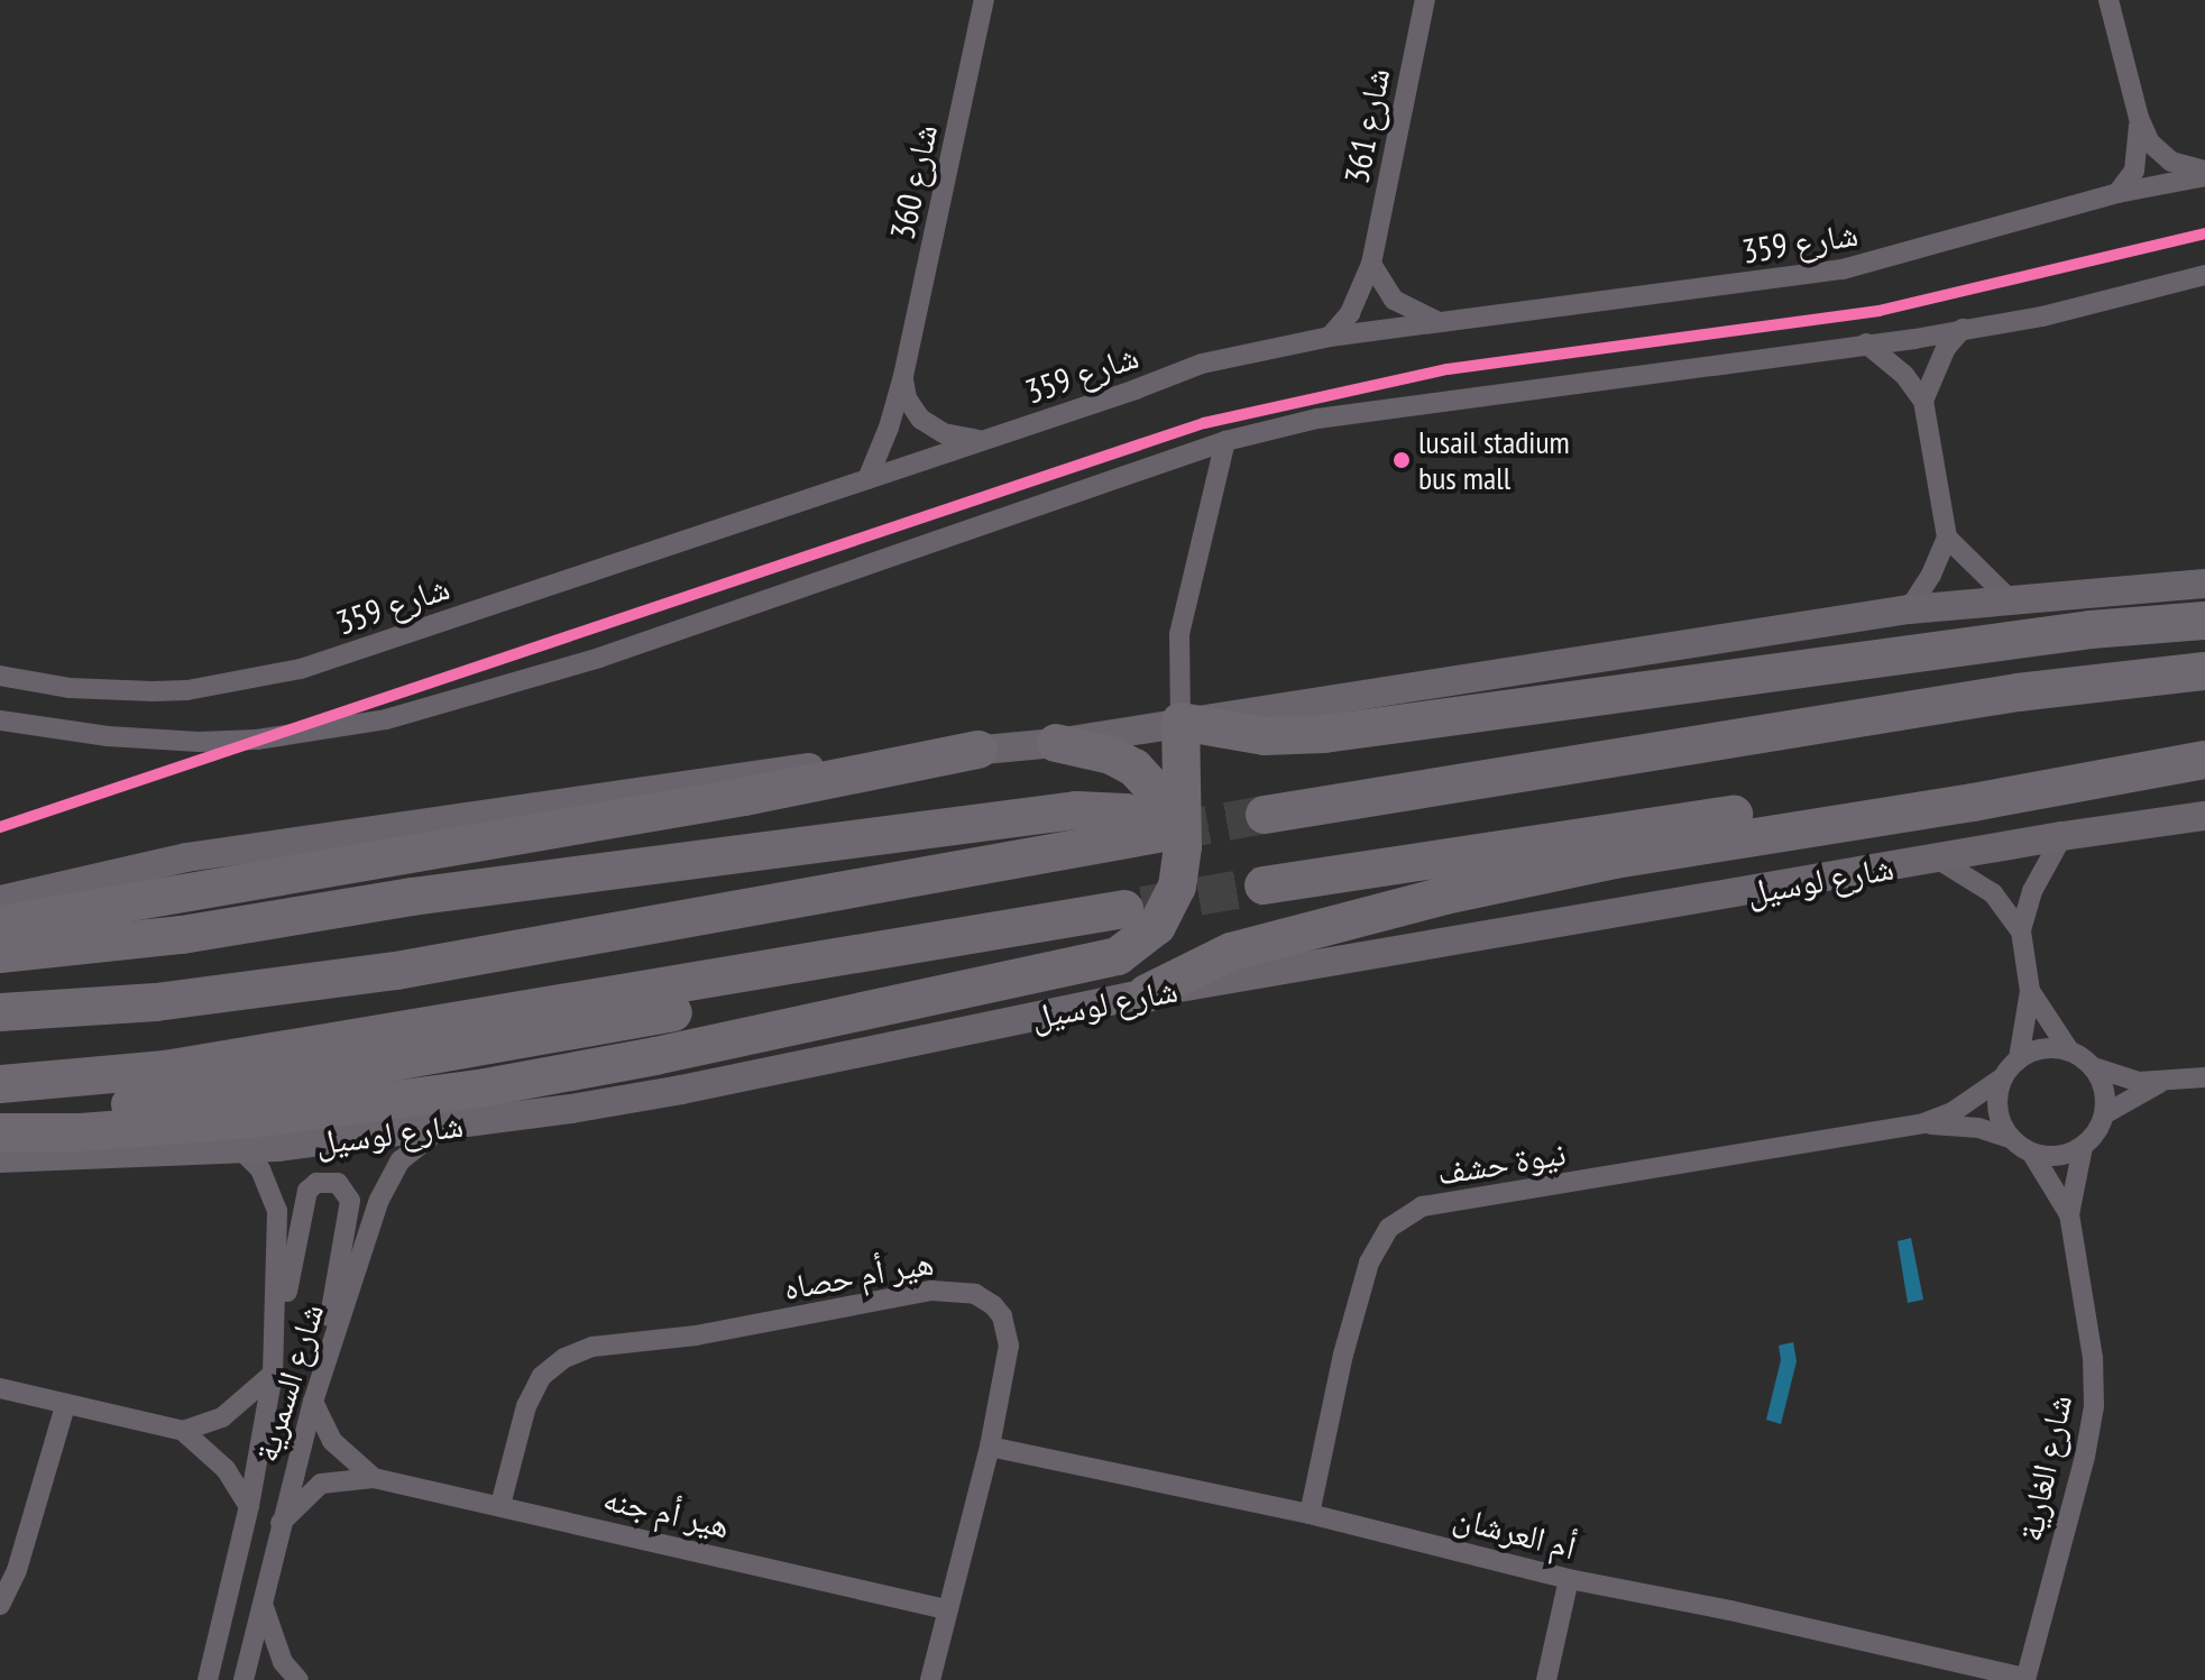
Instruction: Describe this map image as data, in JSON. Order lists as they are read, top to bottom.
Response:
{
  "streets": {
    "street": [
      "شارع 361",
      "شارع 360",
      "شارع 359",
      "شارع لوسيل",
      "نيوة حشف",
      "هير أم حصاه",
      "شارع السمرية",
      "شارع الغارية",
      "هير أم جنه",
      "أم العرشان"
    ]
  },
  "crossings": [
    ["شارع 361", "شارع 359"],
    ["شارع 360", "شارع 359"],
    ["شارع لوسيل", "شارع السمرية"],
    ["نيوة حشف", "شارع الغارية"],
    ["نيوة حشف", "أم العرشان"],
    ["هير أم حصاه", "هير أم جنه"],
    ["هير أم حصاه", "أم العرشان"],
    ["شارع السمرية", "هير أم جنه"],
    ["شارع الغارية", "أم العرشان"]
  ],
  "places": ["lusail stadium bus mall"]
}
